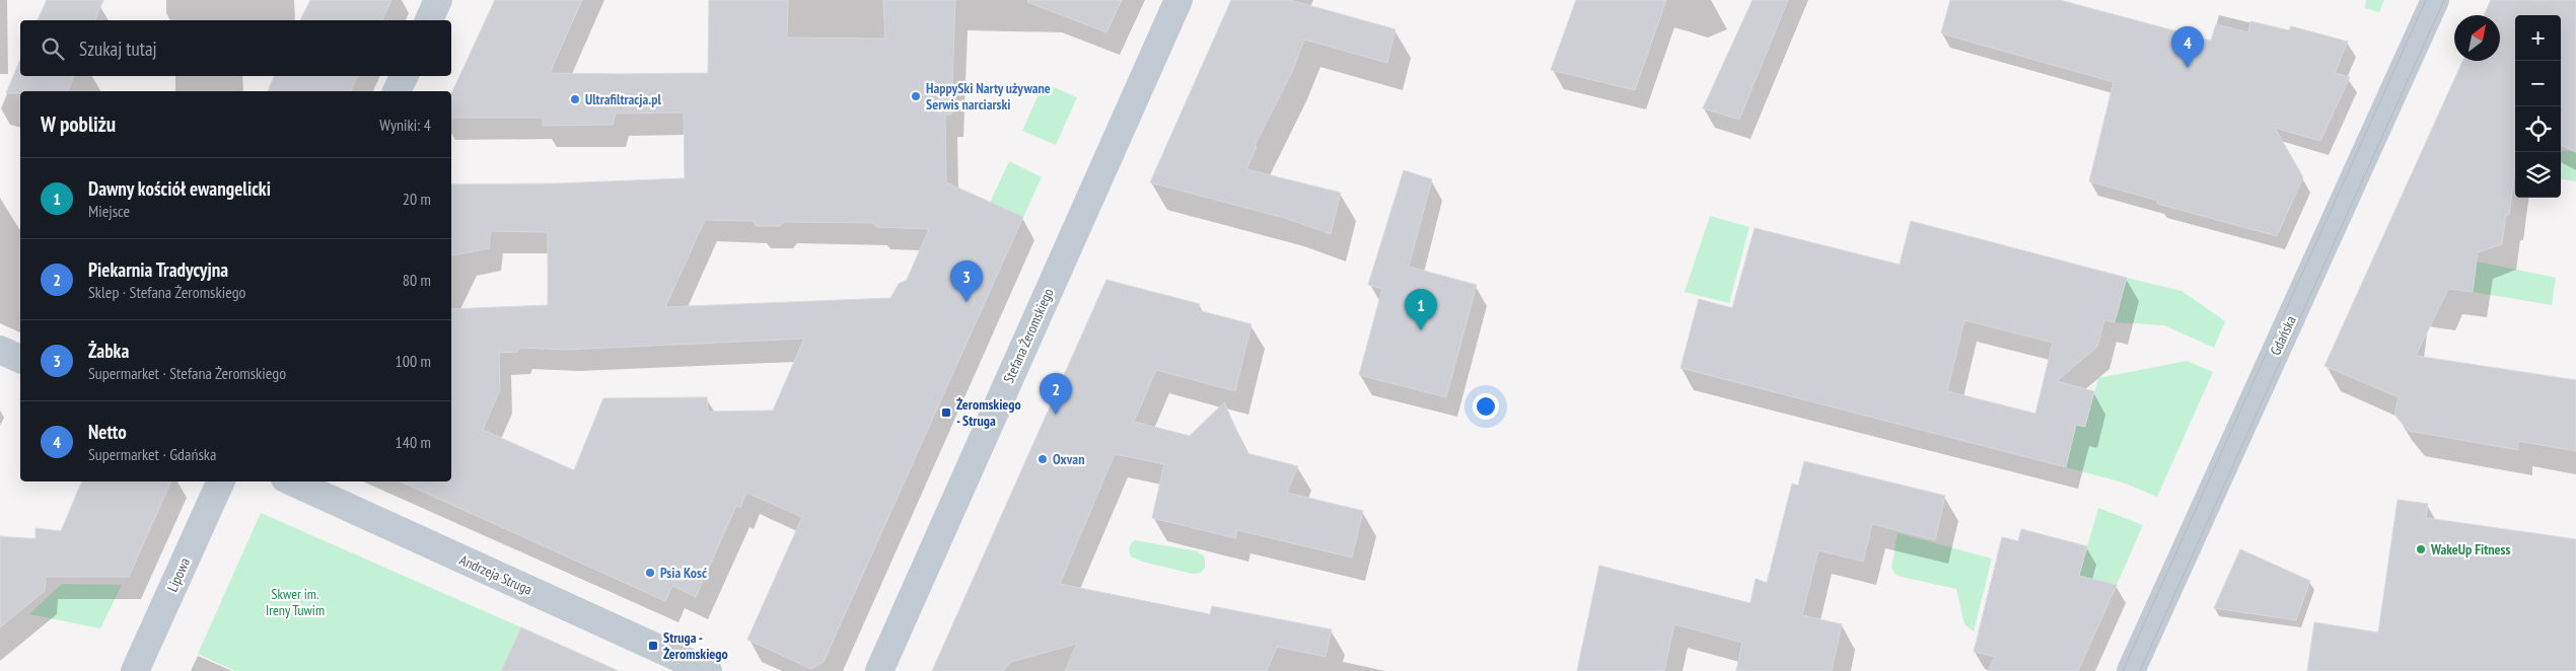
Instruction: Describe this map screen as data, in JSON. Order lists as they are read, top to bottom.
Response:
{
  "streets": {
    "street": [
      "Stefana Żeromskiego",
      "Gdańska",
      "Lipowa",
      "Andrzeja Struga"
    ]
  },
  "parks": ["Skwer im. Ireny Tuwim"],
  "places": {
    "other": [
      "HappySki Narty używane Serwis narciarski",
      "Ultrafiltracja.pl",
      "Oxvan",
      "WakeUp Fitness",
      "Psia Kosć"
    ],
    "transit": ["Żeromskiego - Struga", "Struga - Żeromskiego"]
  },
  "north": "top right",
  "page": {
    "map_buttons": ["+", "−"],
    "search": "Szukaj tutaj",
    "pins": [
      "4",
      "3",
      "1",
      "2"
    ],
    "heading": ["W pobliżu", "Wyniki: 4"],
    "list": [
      {
        "mark": "1",
        "name": "Dawny kościół ewangelicki",
        "note": "Miejsce",
        "value": "20 m"
      },
      {
        "mark": "2",
        "name": "Piekarnia Tradycyjna",
        "note": "Sklep · Stefana Żeromskiego",
        "value": "80 m"
      },
      {
        "mark": "3",
        "name": "Żabka",
        "note": "Supermarket · Stefana Żeromskiego",
        "value": "100 m"
      },
      {
        "mark": "4",
        "name": "Netto",
        "note": "Supermarket · Gdańska",
        "value": "140 m"
      }
    ]
  }
}
